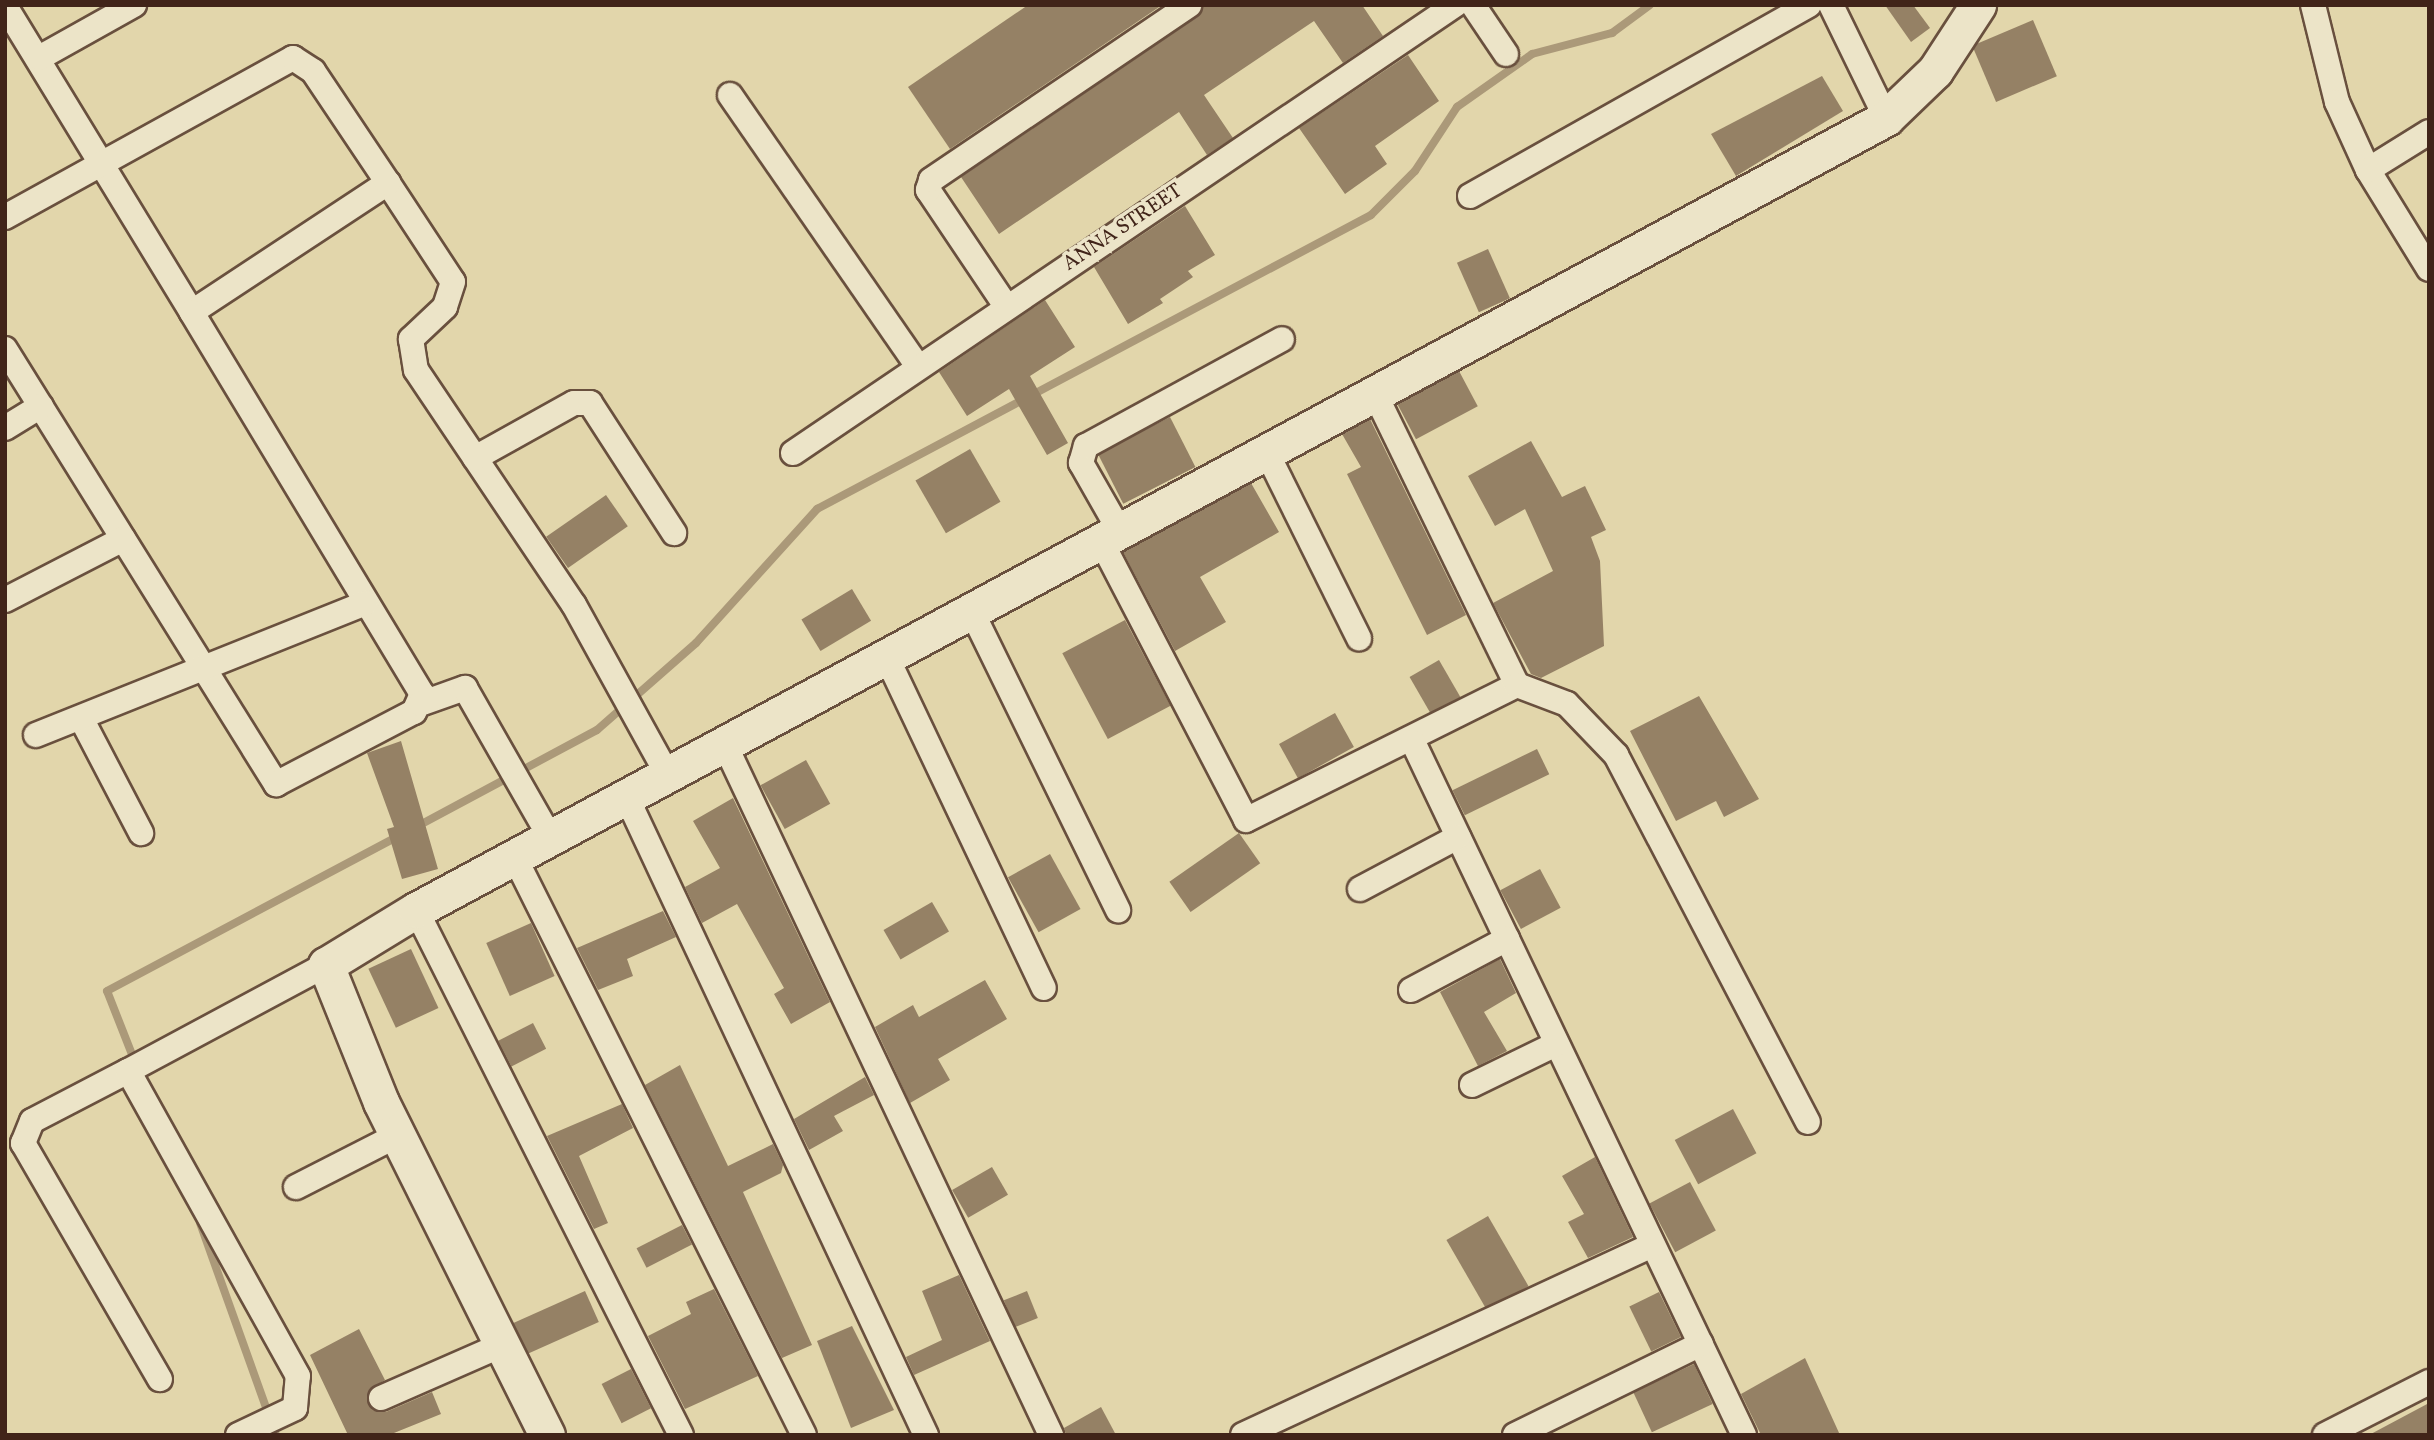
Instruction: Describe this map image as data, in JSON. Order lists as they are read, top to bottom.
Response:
{
  "streets": {
    "street": ["ANNA STREET"]
  }
}
